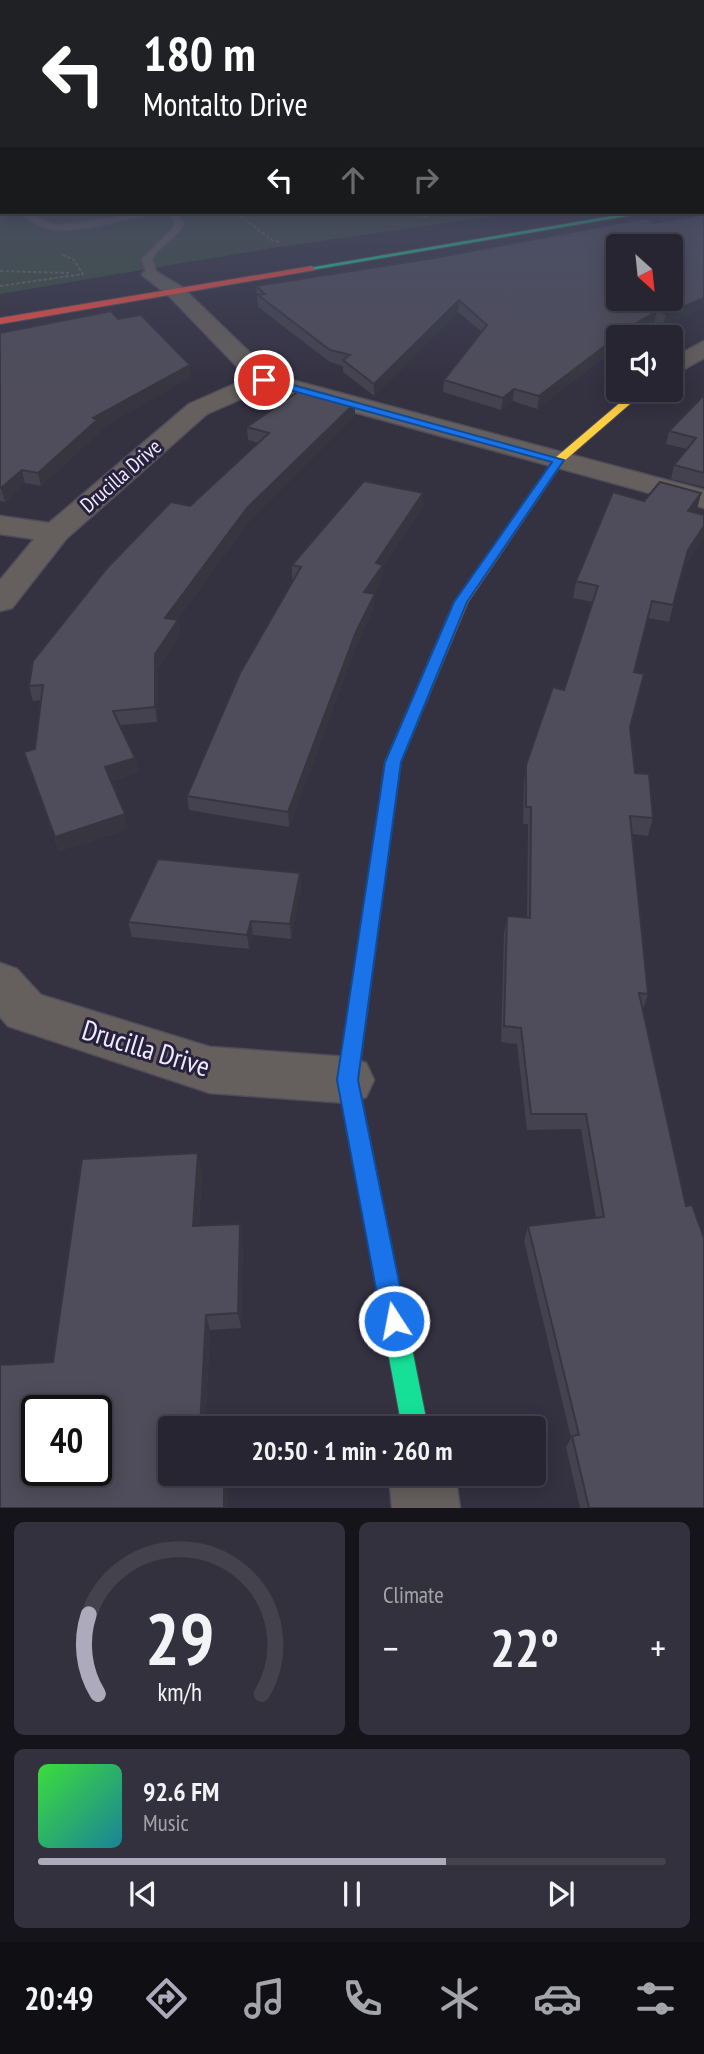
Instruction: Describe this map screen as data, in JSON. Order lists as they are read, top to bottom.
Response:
{
  "streets": {
    "street": ["Drucilla Drive"]
  },
  "north": "bottom right",
  "page": {
    "turn": ["180 m", "Montalto Drive"],
    "limit": "40",
    "trip": "20:50 · 1 min · 260 m",
    "tile": "Climate",
    "heat": ["−", "22°", "+"],
    "song": ["92.6 FM", "Music"],
    "tabs": "20:49",
    "gauge": ["29", "km/h"]
  }
}
